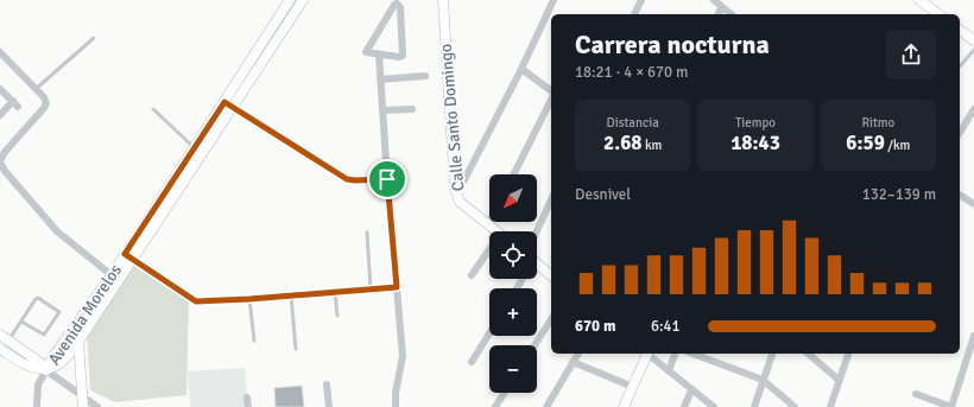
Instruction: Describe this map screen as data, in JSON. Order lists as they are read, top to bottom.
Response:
{
  "streets": {
    "main road": ["Calle Santo Domingo", "Avenida Morelos"]
  },
  "north": "bottom left",
  "page": {
    "heading": ["Carrera nocturna", "18:21 · 4 × 670 m"],
    "stats": [
      ["Distancia", "2.68 km"],
      ["Tiempo", "18:43"],
      ["Ritmo", "6:59 /km"]
    ],
    "map_buttons": ["+", "−"],
    "chart": ["Desnivel", "132–139 m"],
    "list": [
      {
        "name": "670 m",
        "note": "6:41"
      }
    ]
  }
}
